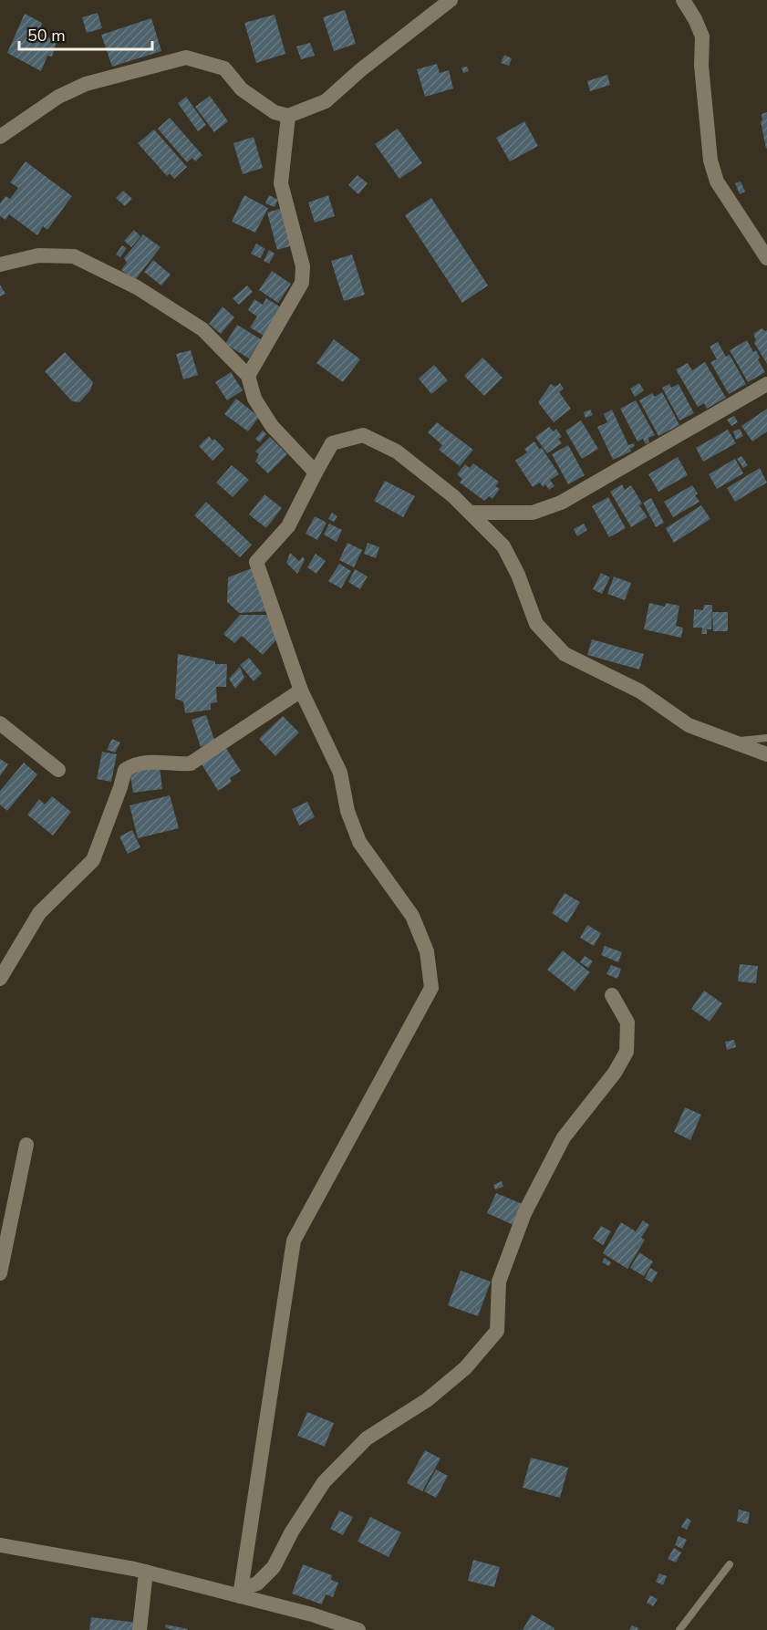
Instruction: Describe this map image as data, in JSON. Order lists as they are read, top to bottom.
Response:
{
  "scale_bar": "50 m"
}
